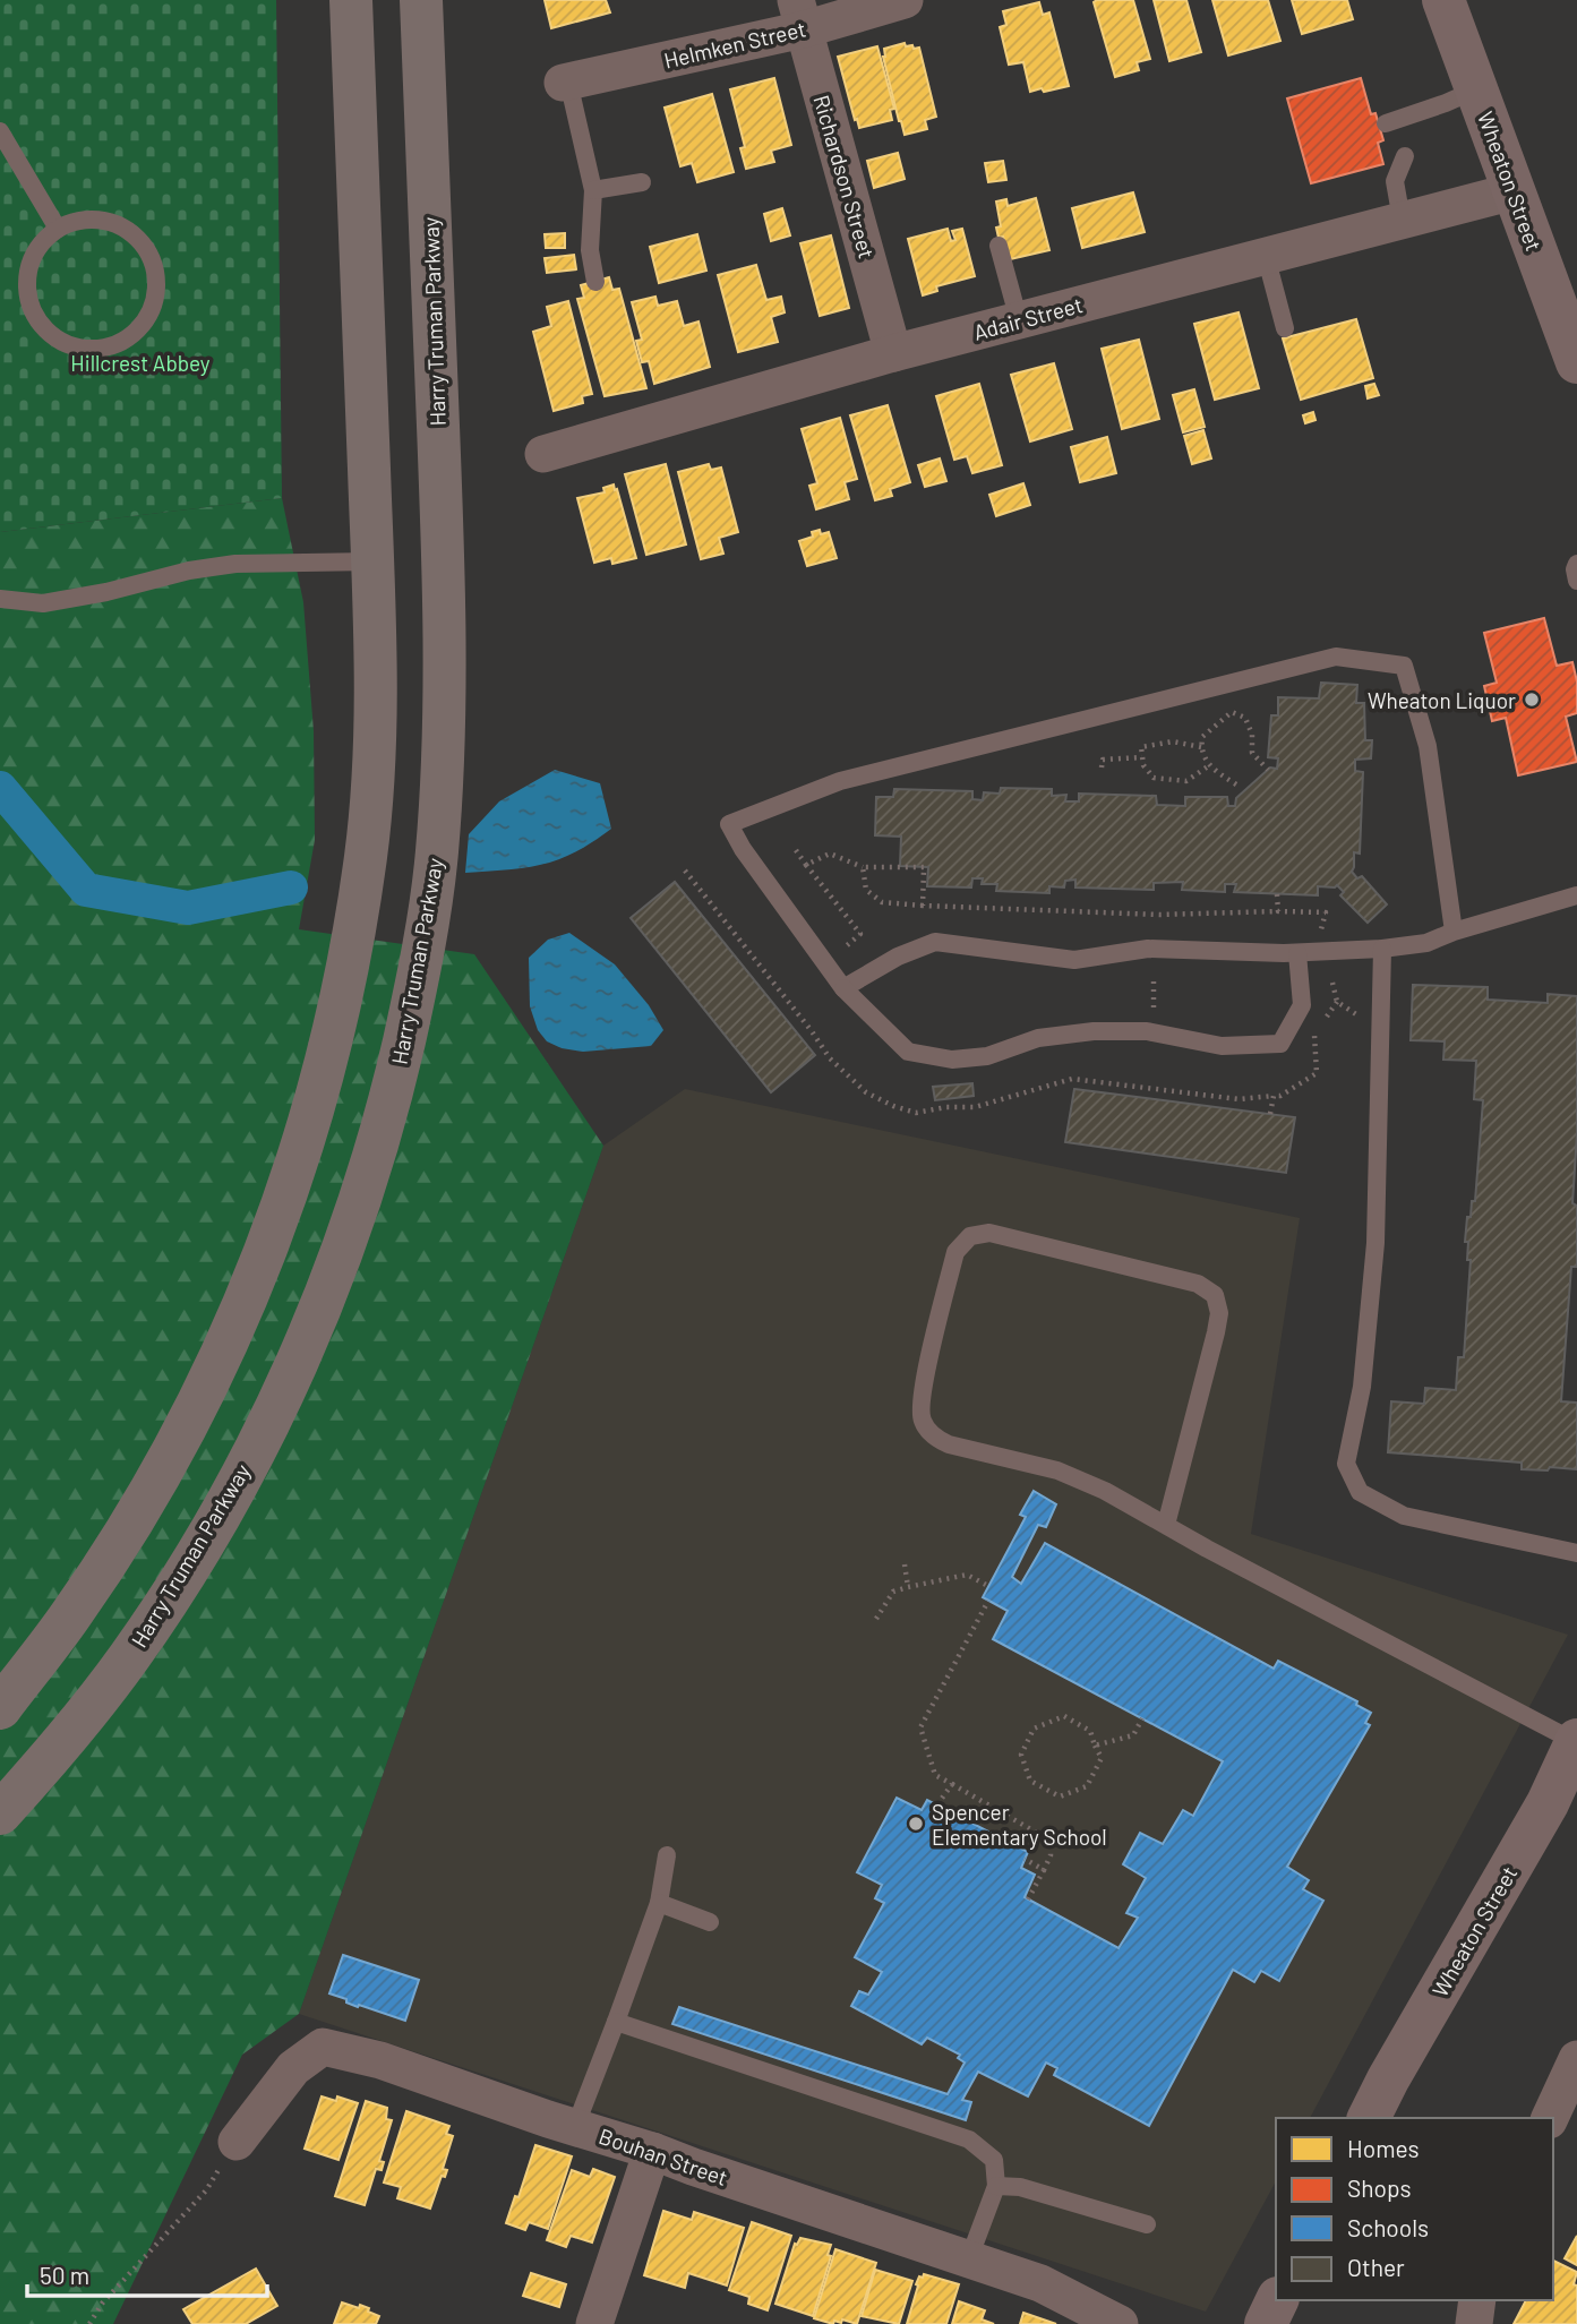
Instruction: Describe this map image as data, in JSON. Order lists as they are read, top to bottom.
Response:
{
  "streets": {
    "highway": ["Harry Truman Parkway"],
    "main road": ["Wheaton Street"],
    "street": [
      "Helmken Street",
      "Richardson Street",
      "Adair Street",
      "Bouhan Street"
    ]
  },
  "crossings": [
    ["Helmken Street", "Richardson Street"],
    ["Richardson Street", "Adair Street"],
    ["Wheaton Street", "Adair Street"]
  ],
  "parks": ["Hillcrest Abbey"],
  "places": ["Wheaton Liquor", "Spencer Elementary School"],
  "legend": [
    "Homes",
    "Shops",
    "Schools",
    "Other"
  ],
  "scale_bar": "50 m"
}
